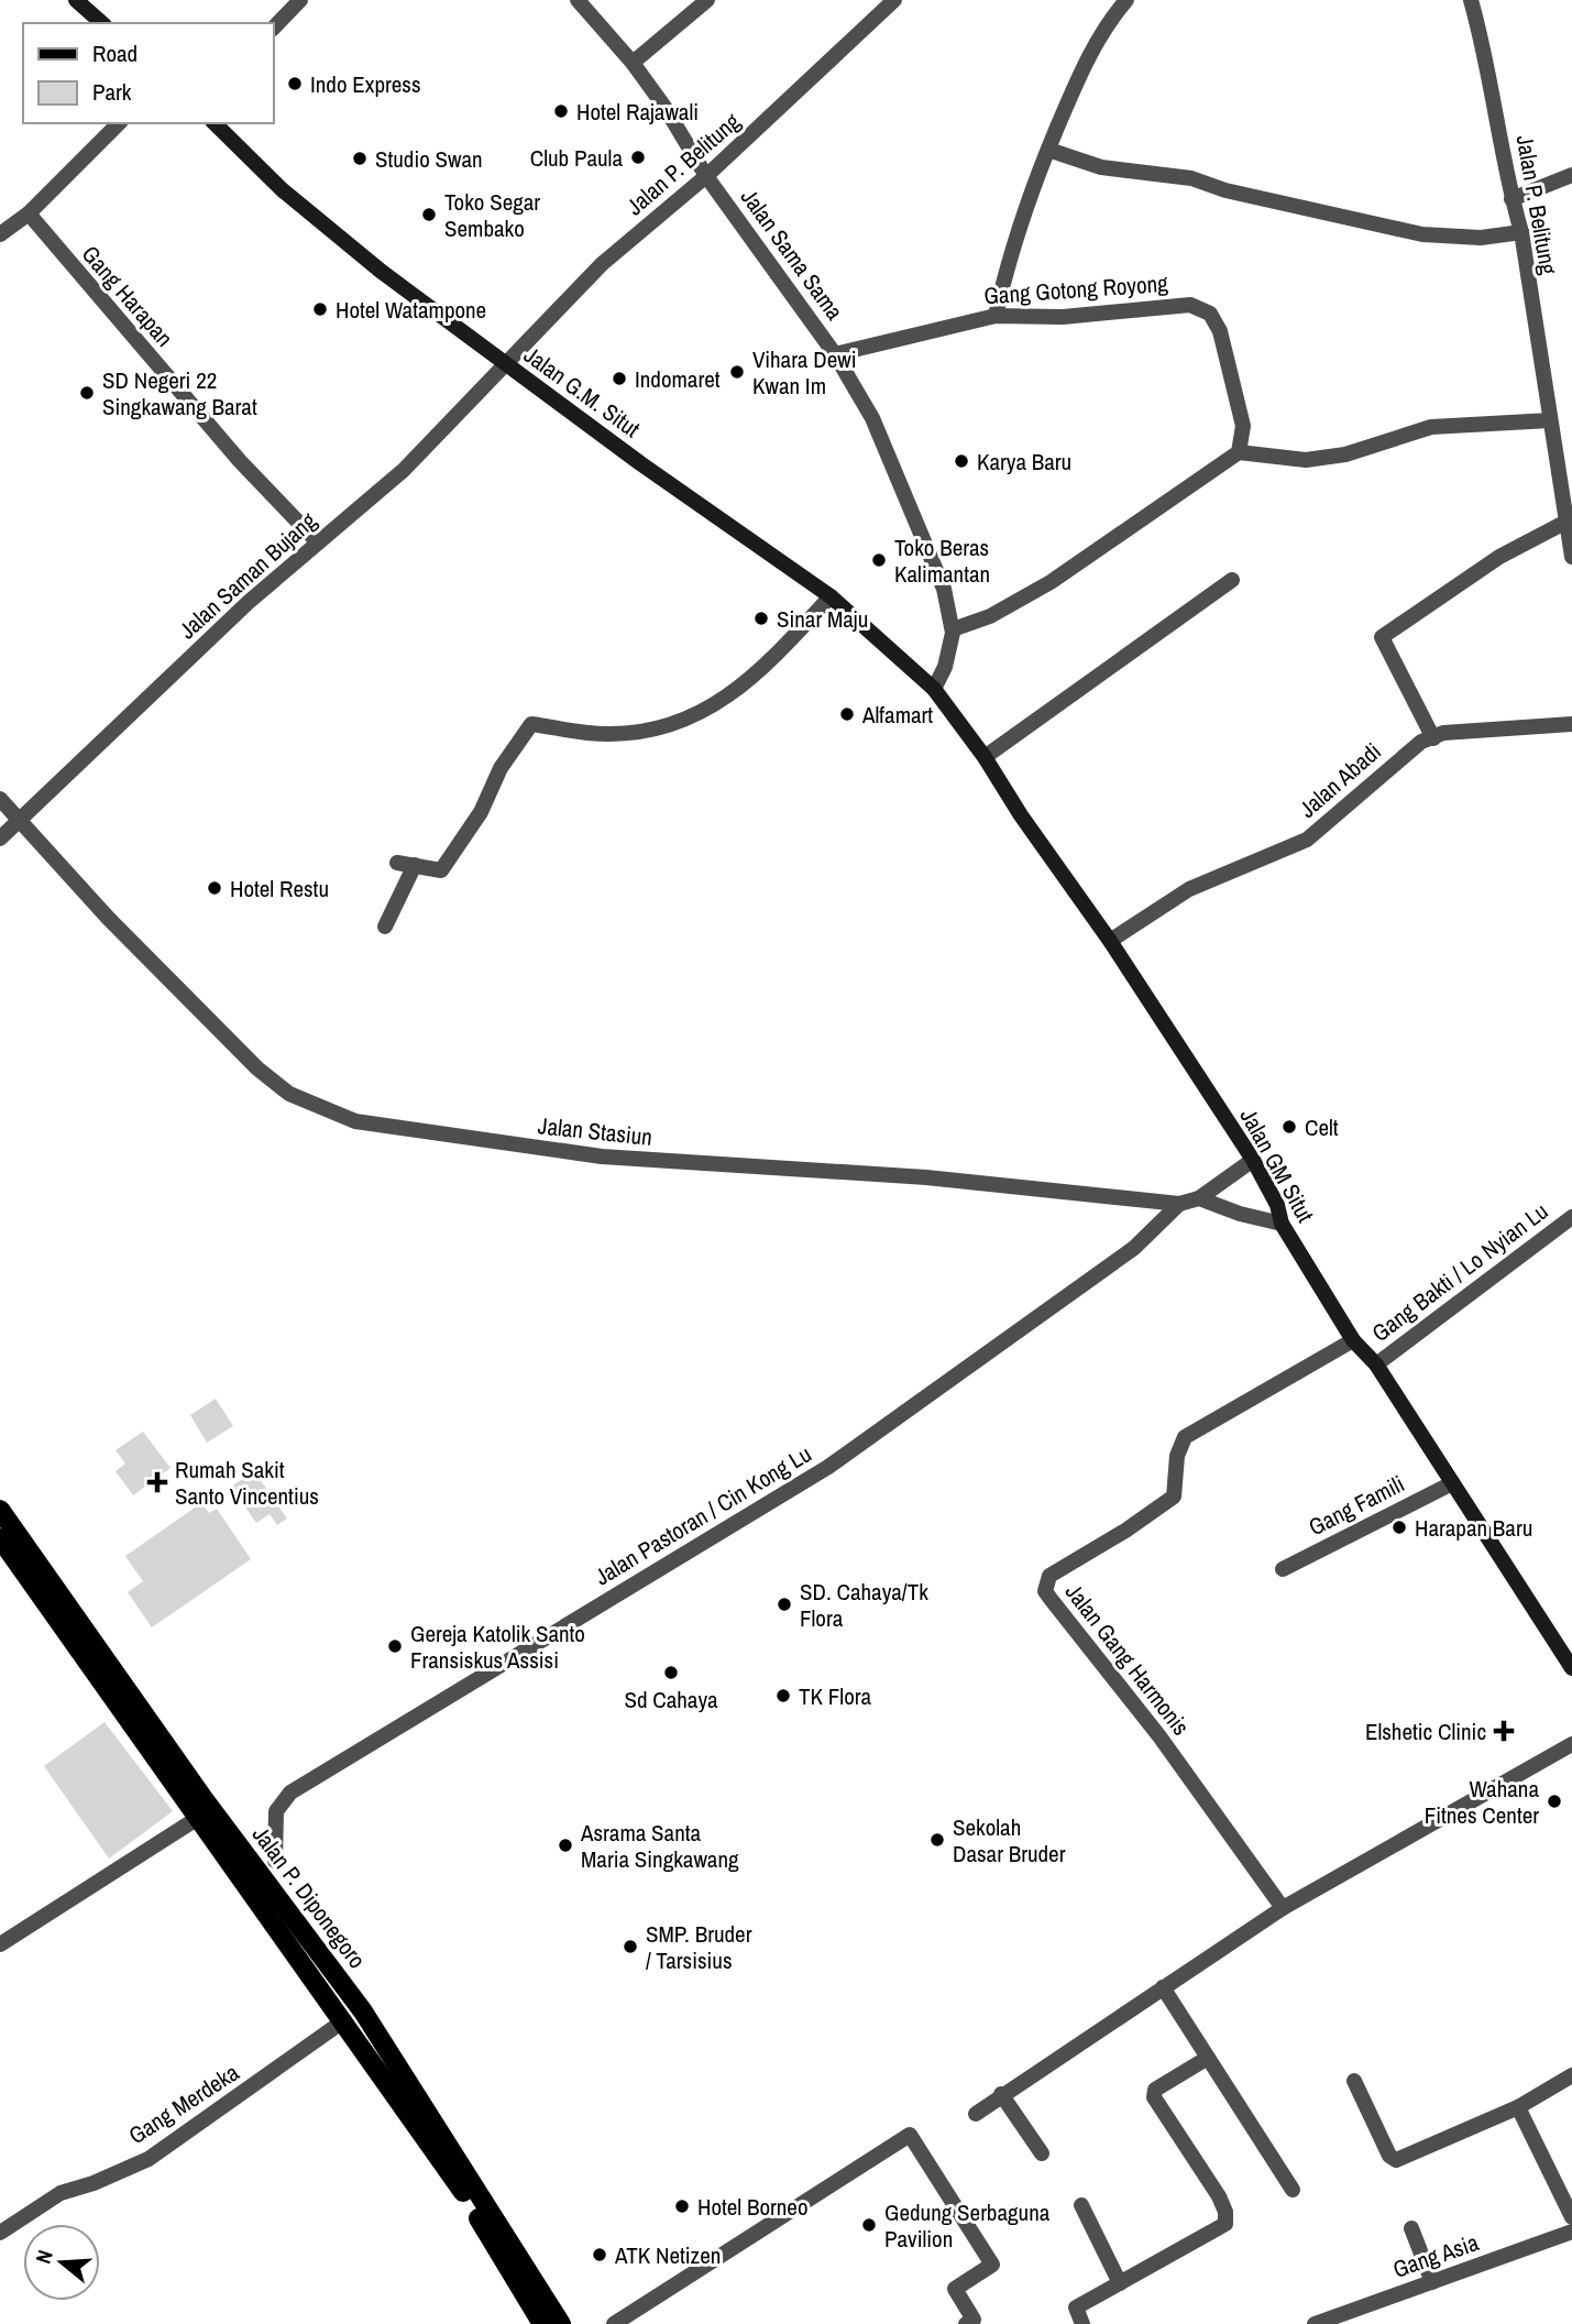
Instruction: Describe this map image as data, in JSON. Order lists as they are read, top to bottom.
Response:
{
  "streets": {
    "main road": ["Jalan G.M. Situt", "Jalan GM Situt", "Jalan P. Diponegoro"],
    "street": [
      "Jalan P. Belitung",
      "Jalan Sama Sama",
      "Gang Gotong Royong",
      "Gang Harapan",
      "Jalan Saman Bujang",
      "Jalan Abadi",
      "Jalan Stasiun",
      "Gang Bakti / Lo Nyian Lu",
      "Gang Famili",
      "Jalan Pastoran / Cin Kong Lu",
      "Jalan Gang Harmonis",
      "Gang Merdeka",
      "Gang Asia"
    ]
  },
  "crossings": [
    ["Jalan P. Belitung", "Jalan Sama Sama"],
    ["Jalan P. Belitung", "Jalan G.M. Situt"],
    ["Jalan P. Belitung", "Jalan Saman Bujang"],
    ["Jalan Sama Sama", "Gang Gotong Royong"],
    ["Jalan Sama Sama", "Jalan G.M. Situt"],
    ["Jalan Sama Sama", "Jalan GM Situt"],
    ["Gang Harapan", "Jalan Saman Bujang"],
    ["Jalan G.M. Situt", "Jalan Saman Bujang"],
    ["Jalan G.M. Situt", "Jalan GM Situt"],
    ["Jalan Saman Bujang", "Jalan Stasiun"],
    ["Jalan Abadi", "Jalan GM Situt"],
    ["Jalan Stasiun", "Jalan Pastoran / Cin Kong Lu"],
    ["Jalan GM Situt", "Gang Bakti / Lo Nyian Lu"],
    ["Jalan GM Situt", "Gang Famili"],
    ["Jalan GM Situt", "Jalan Gang Harmonis"],
    ["Jalan P. Diponegoro", "Gang Merdeka"]
  ],
  "places": {
    "other": [
      "Indo Express",
      "Hotel Rajawali",
      "Club Paula",
      "Studio Swan",
      "Toko Segar Sembako",
      "Hotel Watampone",
      "Vihara Dewi Kwan Im",
      "Indomaret",
      "SD Negeri 22 Singkawang Barat",
      "Karya Baru",
      "Toko Beras Kalimantan",
      "Sinar Maju",
      "Alfamart",
      "Hotel Restu",
      "Celt",
      "Harapan Baru",
      "SD. Cahaya/Tk Flora",
      "Gereja Katolik Santo Fransiskus Assisi",
      "Sd Cahaya",
      "TK Flora",
      "Wahana Fitnes Center",
      "Sekolah Dasar Bruder",
      "Asrama Santa Maria Singkawang",
      "SMP. Bruder / Tarsisius",
      "Hotel Borneo",
      "Gedung Serbaguna Pavilion",
      "ATK Netizen"
    ],
    "health": ["Rumah Sakit Santo Vincentius", "Elshetic Clinic"]
  },
  "legend": ["Road", "Park"],
  "north": "left"
}
